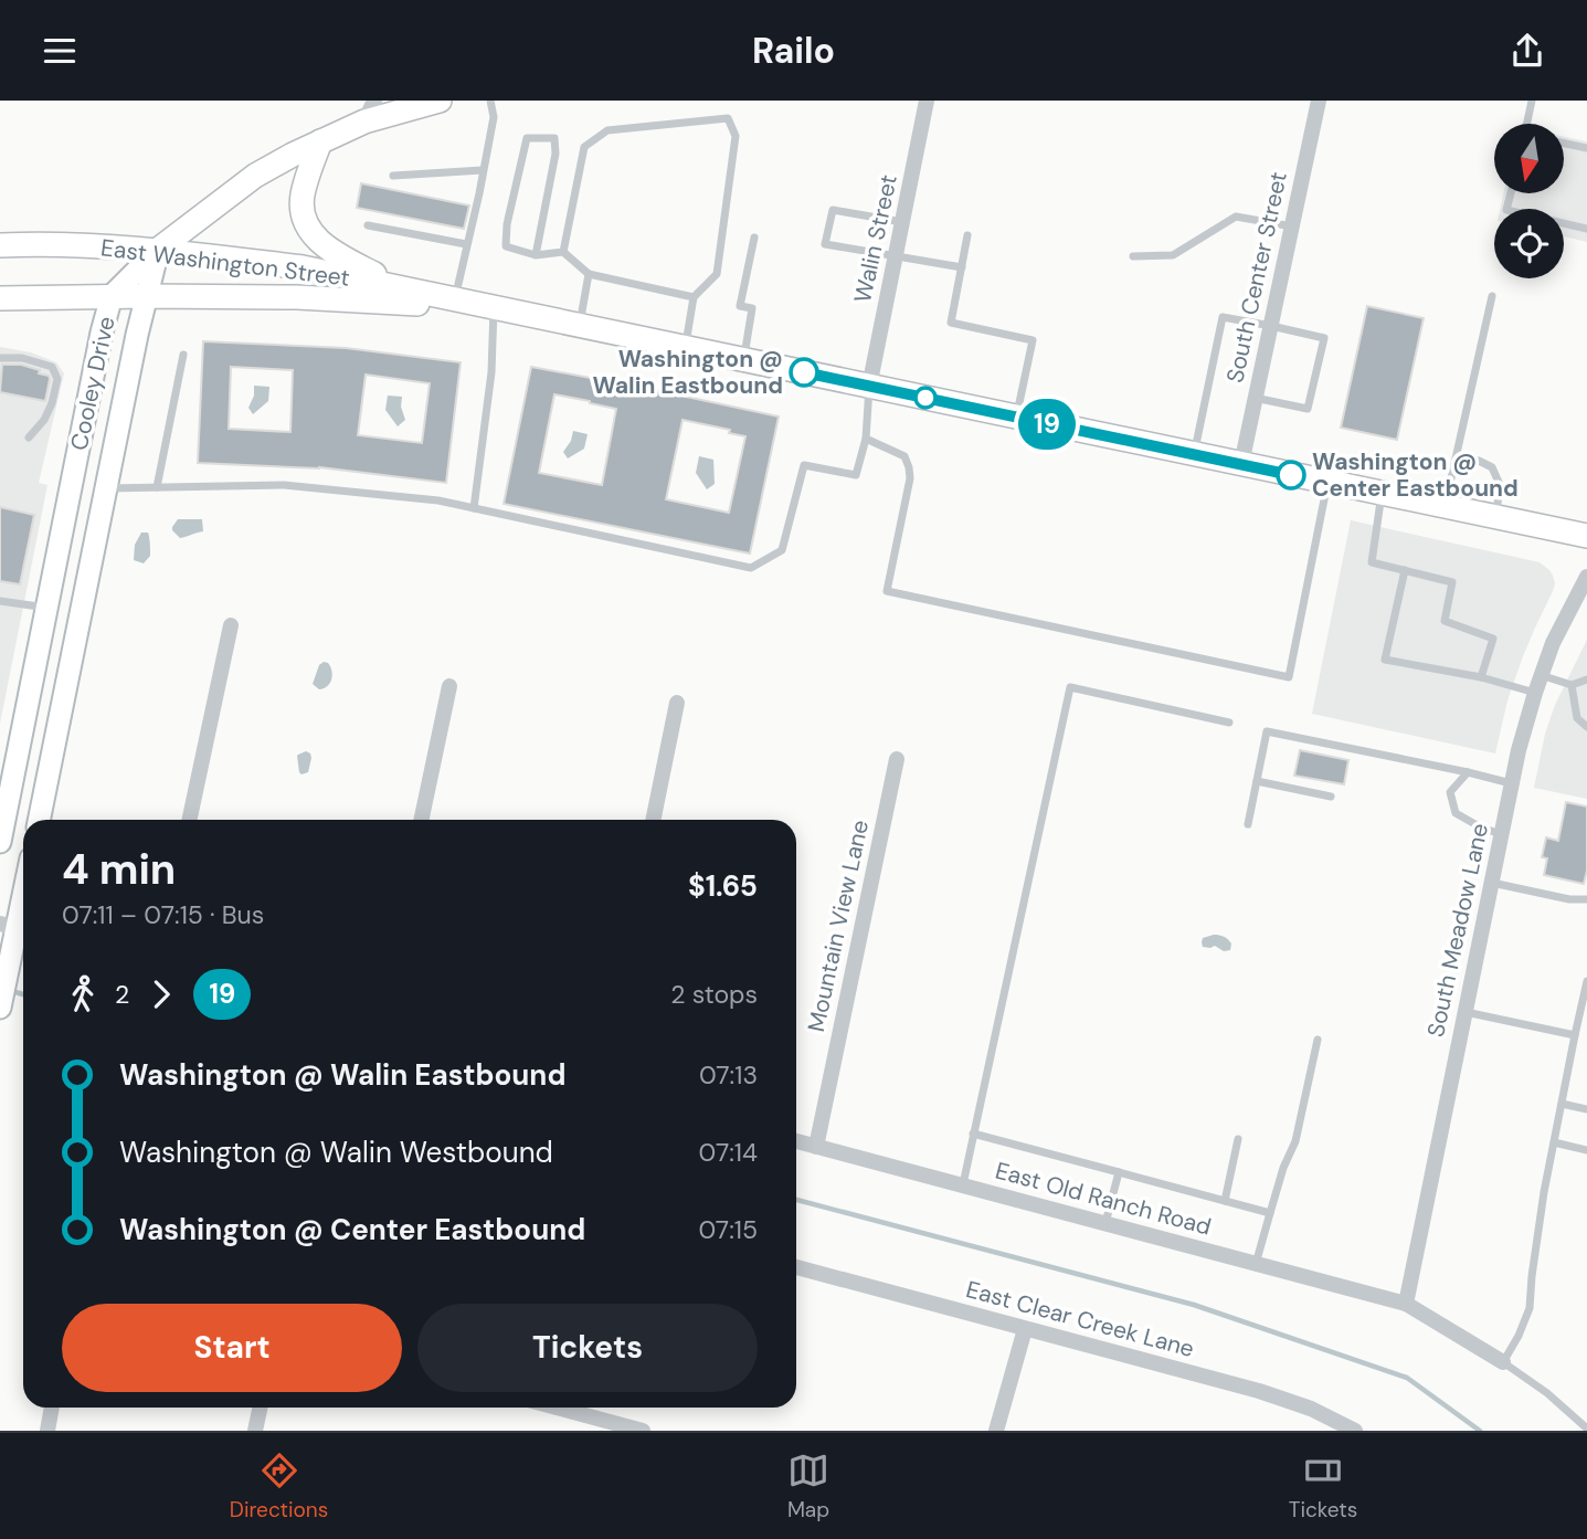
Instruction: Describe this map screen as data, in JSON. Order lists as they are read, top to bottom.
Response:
{
  "streets": {
    "main road": ["East Washington Street"],
    "street": [
      "Walin Street",
      "South Center Street",
      "Cooley Drive",
      "Mountain View Lane",
      "South Meadow Lane",
      "East Old Ranch Road",
      "East Clear Creek Lane"
    ]
  },
  "crossings": [
    ["Walin Street", "East Washington Street"],
    ["East Washington Street", "South Center Street"],
    ["East Washington Street", "Cooley Drive"],
    ["Mountain View Lane", "East Old Ranch Road"],
    ["South Meadow Lane", "East Old Ranch Road"]
  ],
  "places": ["Washington @ Walin Eastbound", "Washington @ Center Eastbound"],
  "lines": ["bus line 19"],
  "north": "bottom",
  "page": {
    "header": "Railo",
    "on_map": "19",
    "heading": ["4 min", "07:11 – 07:15 · Bus", "$1.65"],
    "legs": ["2", "19", "2 stops"],
    "list": [
      {
        "name": "Washington @ Walin Eastbound",
        "value": "07:13"
      },
      {
        "name": "Washington @ Walin Westbound",
        "value": "07:14"
      },
      {
        "name": "Washington @ Center Eastbound",
        "value": "07:15"
      }
    ],
    "buttons": ["Start", "Tickets"],
    "tabs": ["Directions", "Map", "Tickets"]
  }
}
